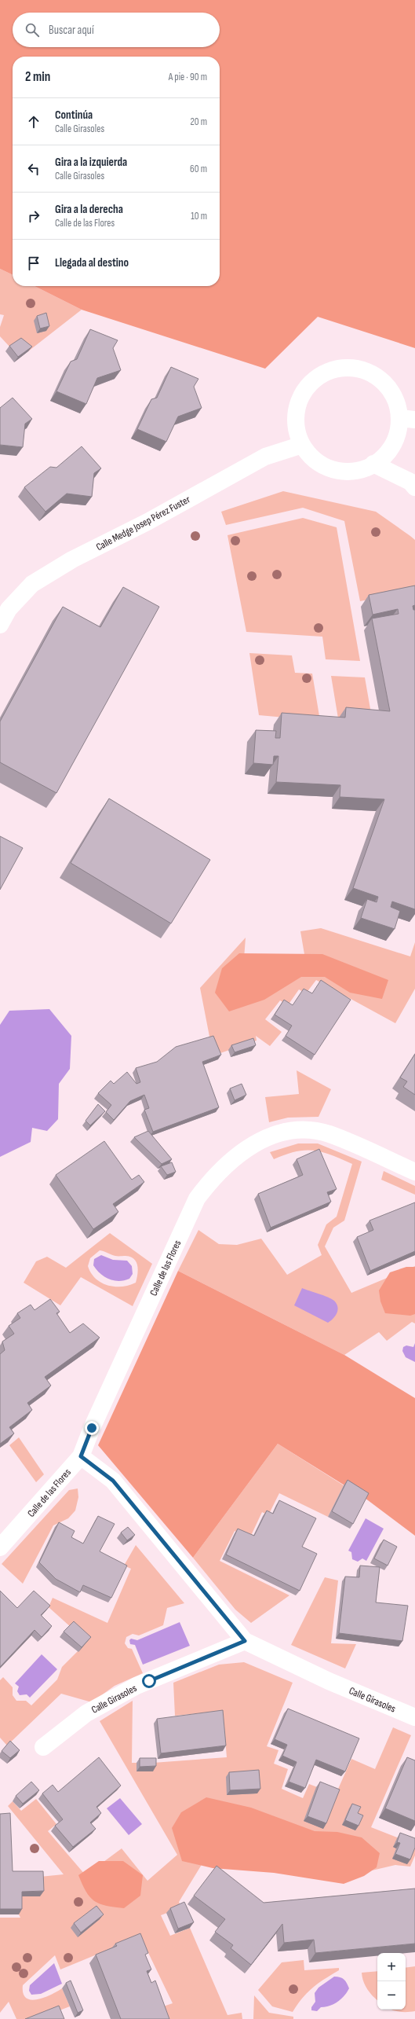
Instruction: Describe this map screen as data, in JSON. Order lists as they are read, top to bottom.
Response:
{
  "streets": {
    "street": ["Calle Medge Josep Pérez Fuster", "Calle de las Flores", "Calle Girasoles"]
  },
  "crossings": [
    ["Calle de las Flores", "Calle Girasoles"]
  ],
  "page": {
    "search": "Buscar aquí",
    "heading": ["2 min", "A pie · 90 m"],
    "list": [
      ["Continúa", "Calle Girasoles", "20 m"],
      ["Gira a la izquierda", "Calle Girasoles", "60 m"],
      ["Gira a la derecha", "Calle de las Flores", "10 m"],
      "Llegada al destino"
    ],
    "map_buttons": ["+", "−"]
  }
}
